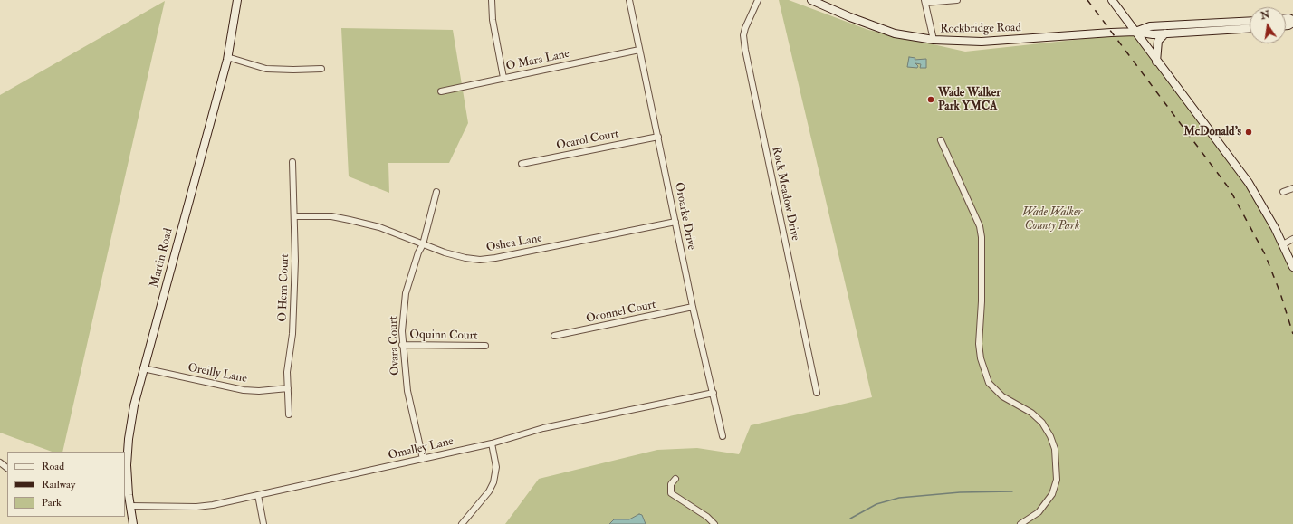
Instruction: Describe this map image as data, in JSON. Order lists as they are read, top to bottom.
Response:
{
  "streets": {
    "main road": ["Rockbridge Road", "Martin Road"],
    "street": [
      "O Mara Lane",
      "Ocarol Court",
      "Rock Meadow Drive",
      "Oroarke Drive",
      "Oshea Lane",
      "O Hern Court",
      "Oconnel Court",
      "Oquinn Court",
      "Ovara Court",
      "Oreilly Lane",
      "Omalley Lane"
    ]
  },
  "crossings": [
    ["O Mara Lane", "Oroarke Drive"],
    ["Ocarol Court", "Oroarke Drive"],
    ["Oroarke Drive", "Oshea Lane"],
    ["Oroarke Drive", "Oconnel Court"],
    ["Oroarke Drive", "Omalley Lane"],
    ["Oshea Lane", "O Hern Court"],
    ["Oshea Lane", "Ovara Court"],
    ["Martin Road", "Oreilly Lane"],
    ["Martin Road", "Omalley Lane"],
    ["O Hern Court", "Oreilly Lane"],
    ["Oquinn Court", "Ovara Court"],
    ["Ovara Court", "Omalley Lane"]
  ],
  "parks": ["Wade Walker County Park"],
  "places": ["Wade Walker Park YMCA", "McDonald's"],
  "legend": ["Road", "Railway", "Park"],
  "north": "top"
}
